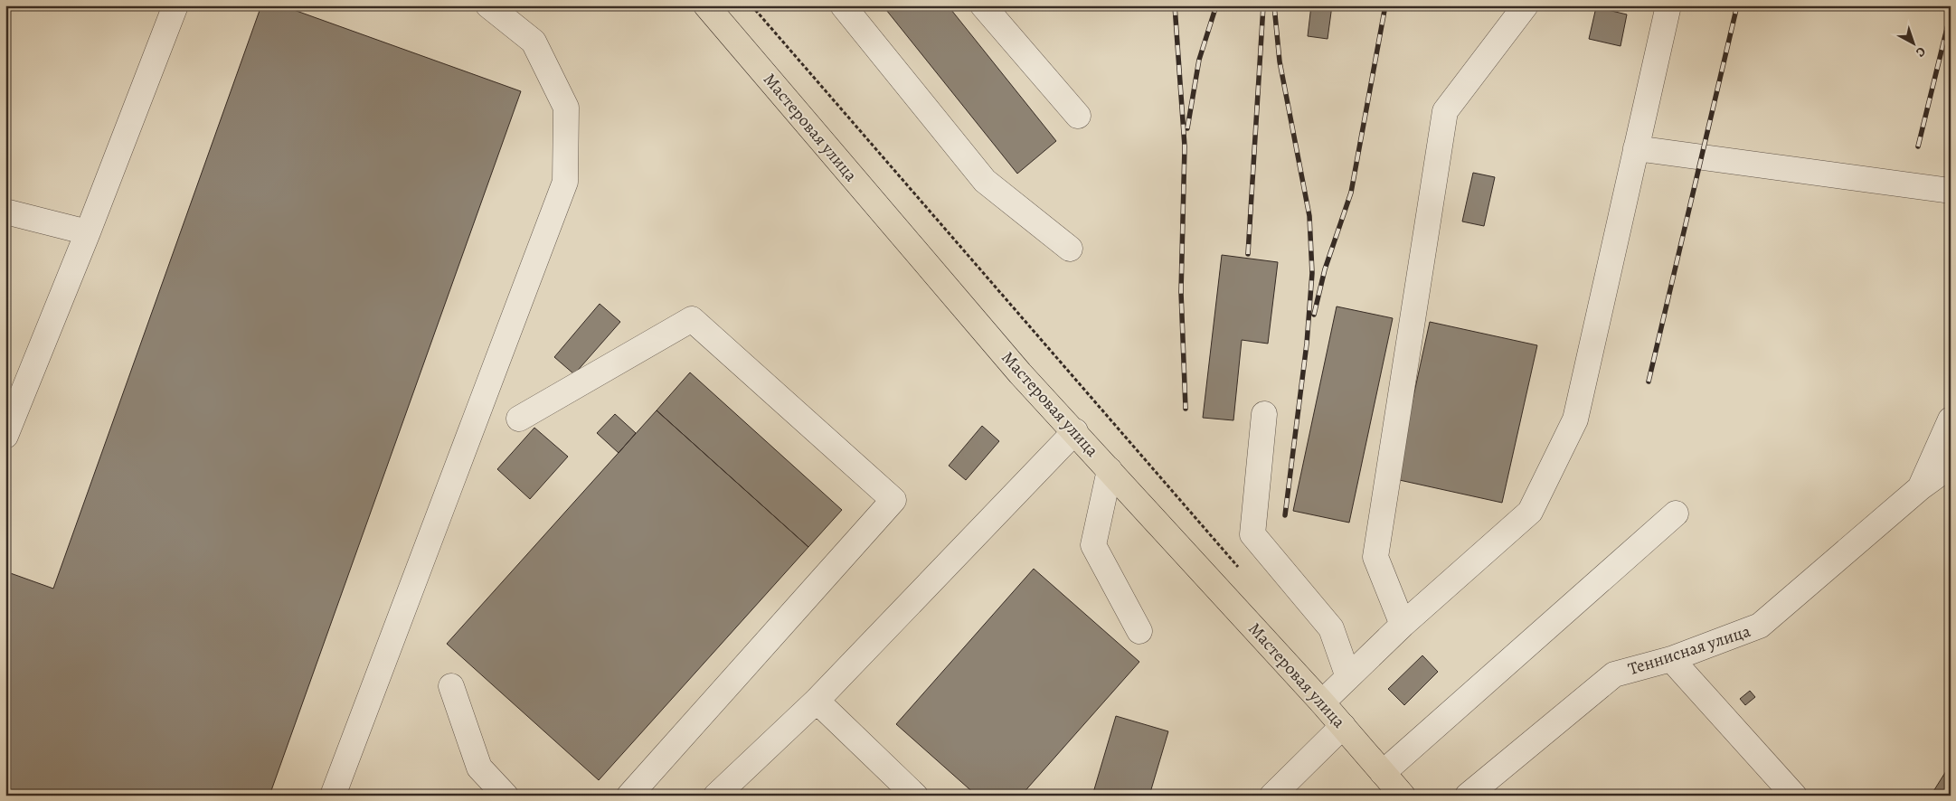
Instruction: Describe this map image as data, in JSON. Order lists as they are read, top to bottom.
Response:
{
  "streets": {
    "main road": ["Мастеровая улица"],
    "street": ["Теннисная улица"]
  },
  "north": "bottom right"
}
